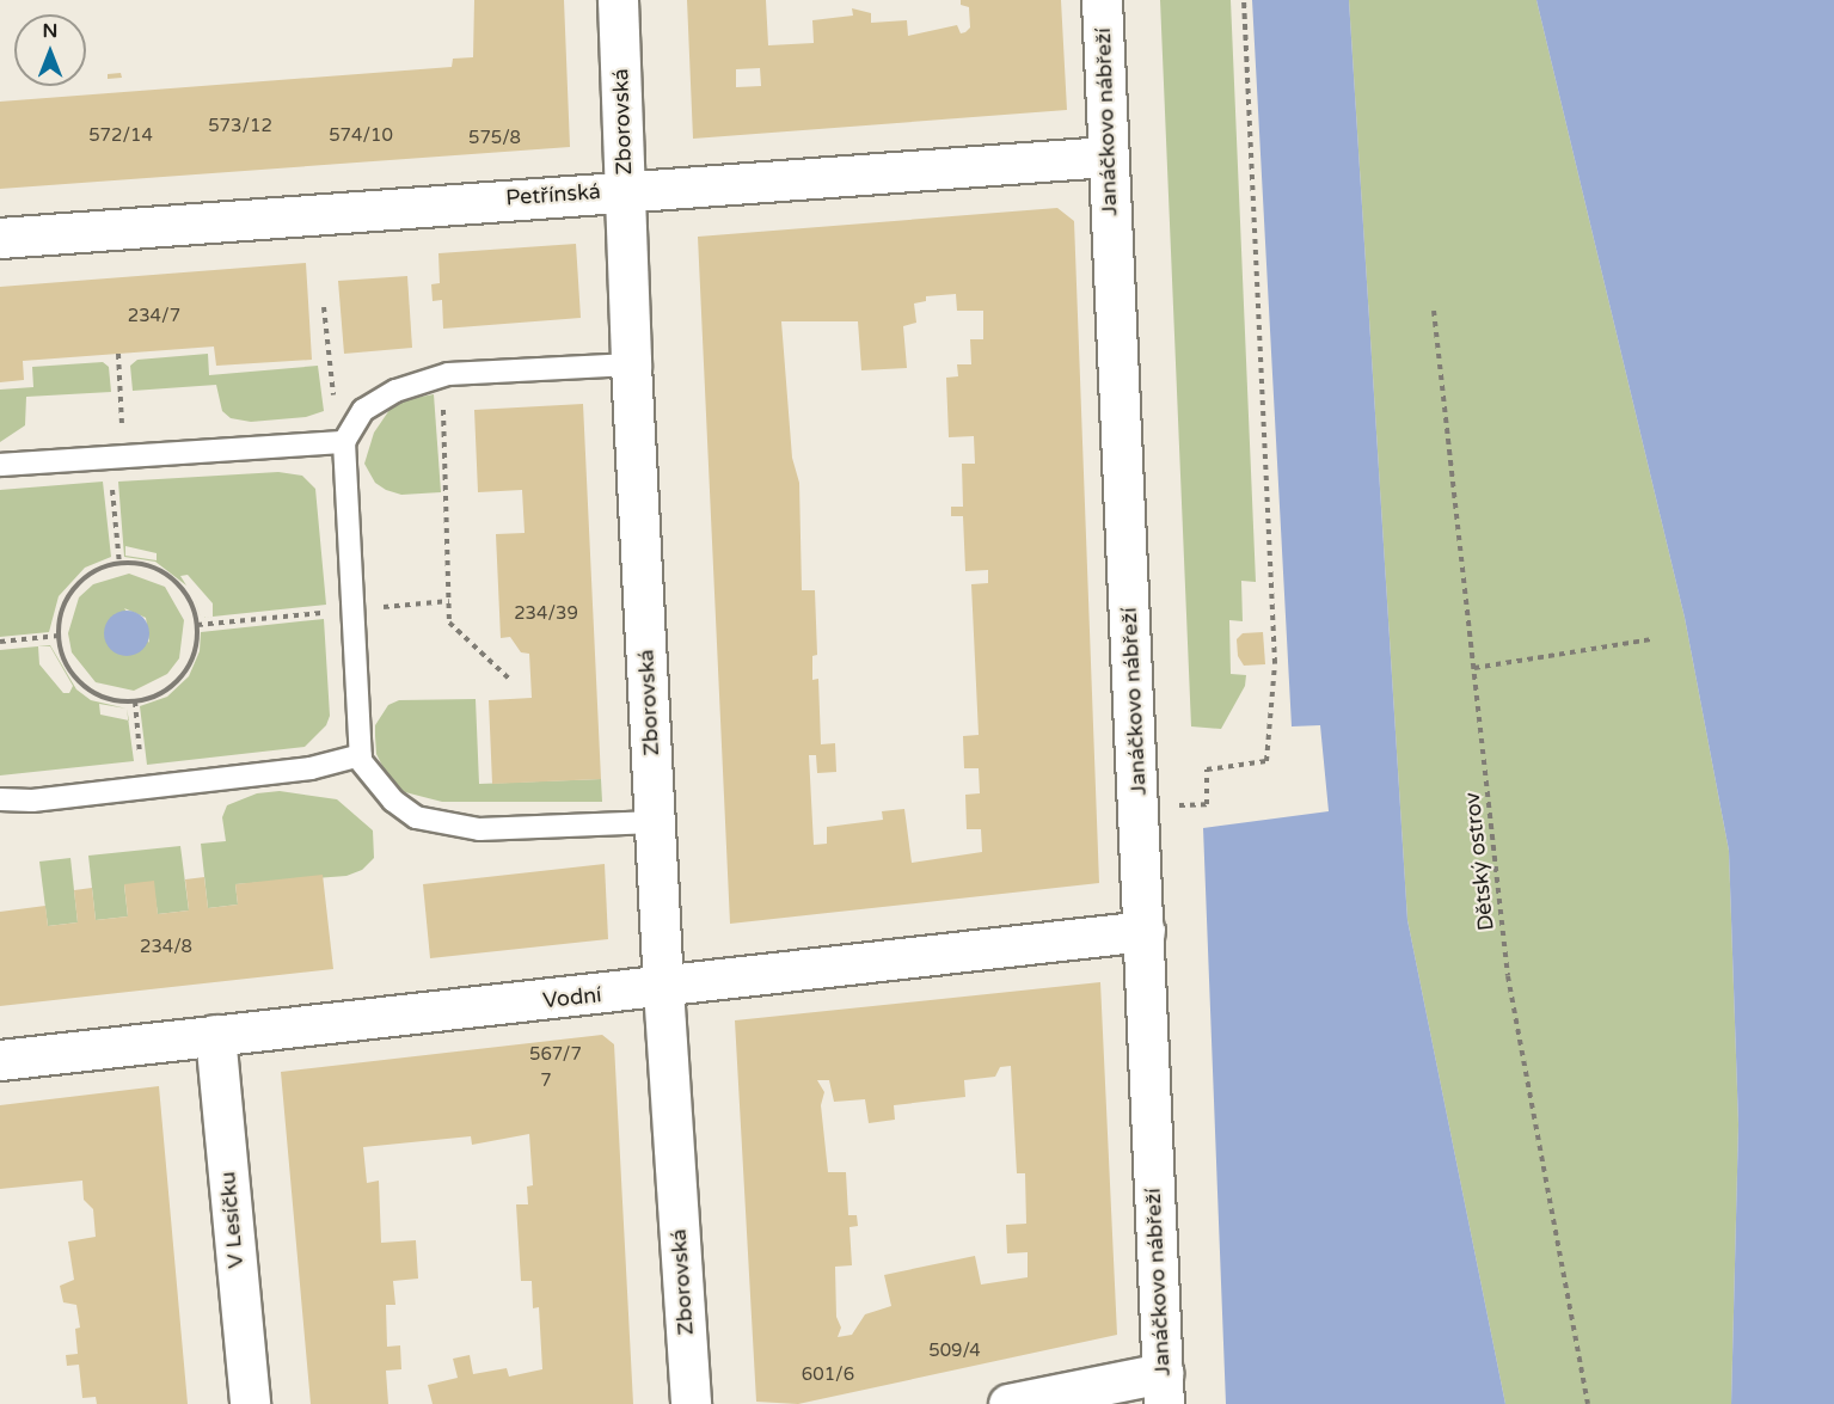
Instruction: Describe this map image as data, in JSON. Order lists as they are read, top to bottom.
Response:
{
  "streets": {
    "street": [
      "Zborovská",
      "Janáčkovo nábřeží",
      "Petřínská",
      "Vodní",
      "V Lesíčku"
    ],
    "path": ["Dětský ostrov"]
  },
  "crossings": [
    ["Zborovská", "Petřínská"],
    ["Zborovská", "Vodní"],
    ["Janáčkovo nábřeží", "Petřínská"],
    ["Janáčkovo nábřeží", "Vodní"],
    ["Vodní", "V Lesíčku"]
  ],
  "house_numbers": [
    "573/12",
    "572/14",
    "574/10",
    "575/8",
    "234/7",
    "234/39",
    "234/8",
    "567/7",
    "7",
    "509/4",
    "601/6"
  ],
  "north": "top"
}
